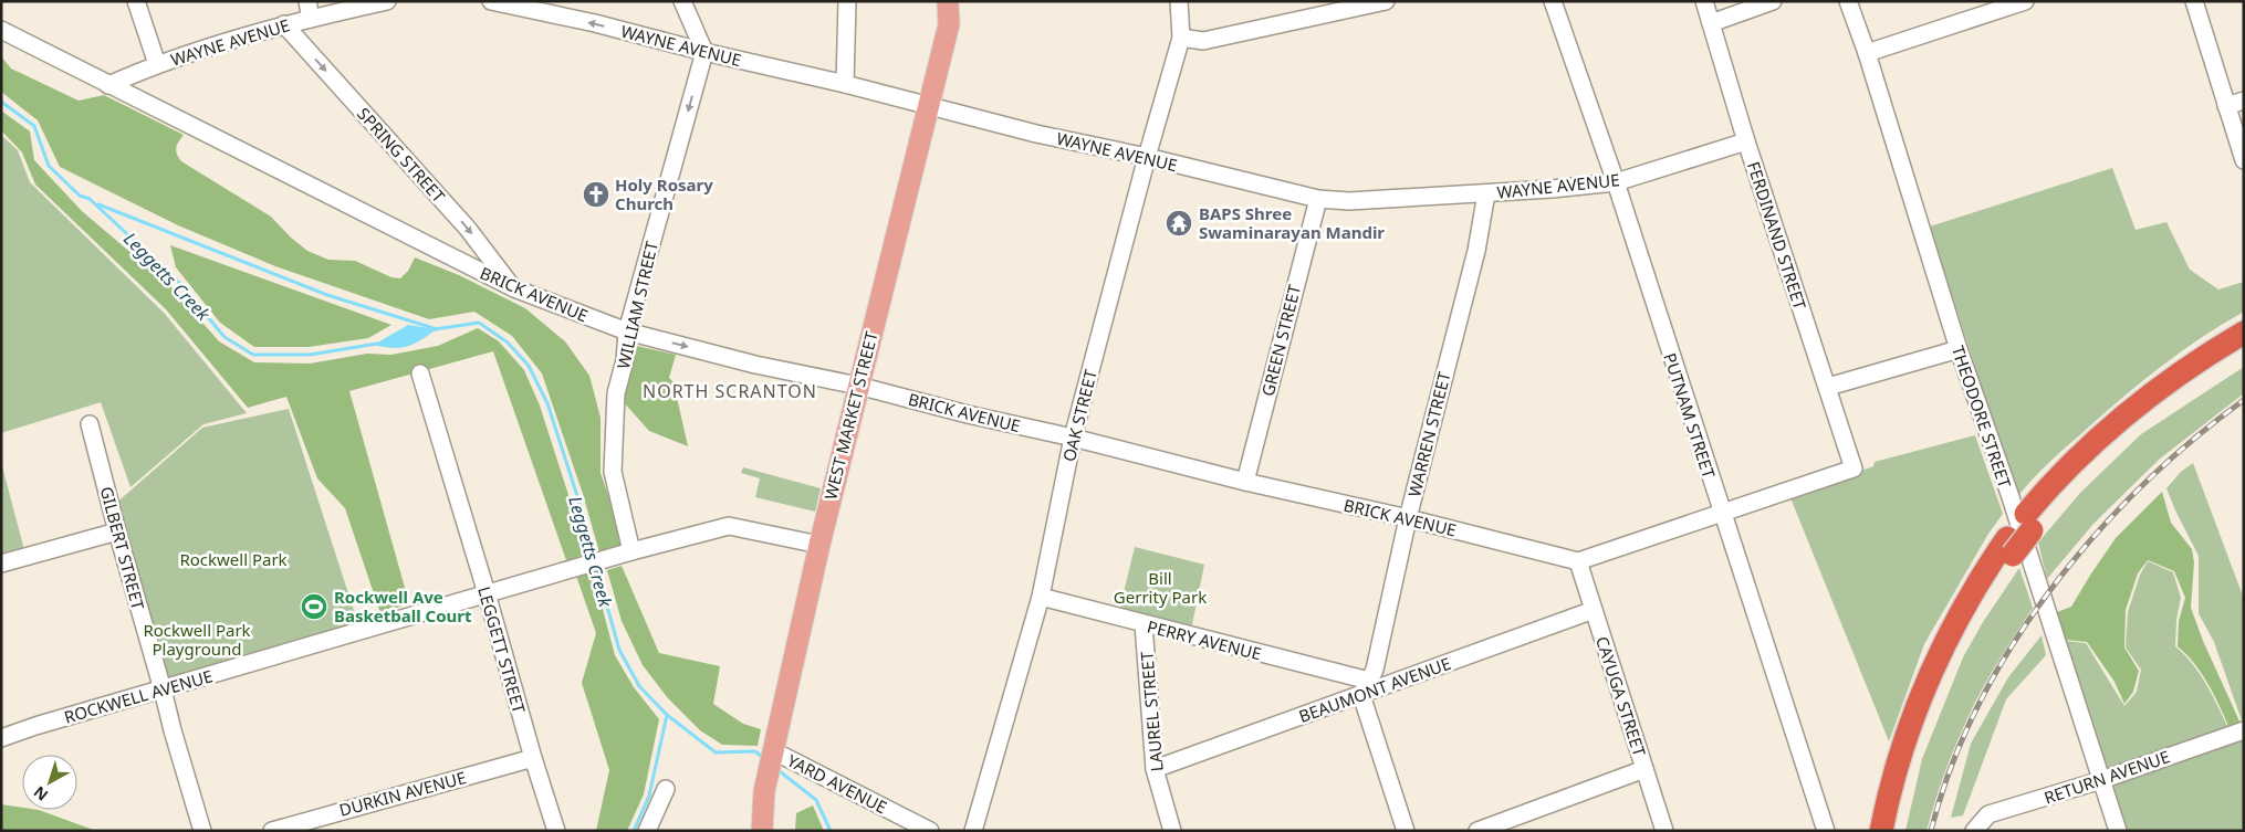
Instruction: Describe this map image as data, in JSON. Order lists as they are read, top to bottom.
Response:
{
  "streets": {
    "main road": ["WEST MARKET STREET"],
    "street": [
      "WAYNE AVENUE",
      "SPRING STREET",
      "FERDINAND STREET",
      "BRICK AVENUE",
      "WILLIAM STREET",
      "GREEN STREET",
      "OAK STREET",
      "PUTNAM STREET",
      "THEODORE STREET",
      "WARREN STREET",
      "GILBERT STREET",
      "PERRY AVENUE",
      "LEGGETT STREET",
      "BEAUMONT AVENUE",
      "ROCKWELL AVENUE",
      "CAYUGA STREET",
      "LAUREL STREET",
      "RETURN AVENUE",
      "YARD AVENUE",
      "DURKIN AVENUE"
    ]
  },
  "crossings": [
    ["WAYNE AVENUE", "SPRING STREET"],
    ["WAYNE AVENUE", "FERDINAND STREET"],
    ["WAYNE AVENUE", "BRICK AVENUE"],
    ["WAYNE AVENUE", "WILLIAM STREET"],
    ["WAYNE AVENUE", "GREEN STREET"],
    ["WAYNE AVENUE", "WEST MARKET STREET"],
    ["WAYNE AVENUE", "OAK STREET"],
    ["WAYNE AVENUE", "PUTNAM STREET"],
    ["WAYNE AVENUE", "WARREN STREET"],
    ["SPRING STREET", "BRICK AVENUE"],
    ["FERDINAND STREET", "PUTNAM STREET"],
    ["BRICK AVENUE", "WILLIAM STREET"],
    ["BRICK AVENUE", "GREEN STREET"],
    ["BRICK AVENUE", "WEST MARKET STREET"],
    ["BRICK AVENUE", "OAK STREET"],
    ["BRICK AVENUE", "WARREN STREET"],
    ["BRICK AVENUE", "CAYUGA STREET"],
    ["WILLIAM STREET", "ROCKWELL AVENUE"],
    ["WEST MARKET STREET", "ROCKWELL AVENUE"],
    ["WEST MARKET STREET", "YARD AVENUE"],
    ["OAK STREET", "PERRY AVENUE"],
    ["THEODORE STREET", "RETURN AVENUE"],
    ["WARREN STREET", "PERRY AVENUE"],
    ["WARREN STREET", "BEAUMONT AVENUE"],
    ["GILBERT STREET", "ROCKWELL AVENUE"],
    ["PERRY AVENUE", "BEAUMONT AVENUE"],
    ["PERRY AVENUE", "LAUREL STREET"],
    ["LEGGETT STREET", "ROCKWELL AVENUE"],
    ["LEGGETT STREET", "DURKIN AVENUE"],
    ["BEAUMONT AVENUE", "CAYUGA STREET"],
    ["BEAUMONT AVENUE", "LAUREL STREET"]
  ],
  "one_way": ["SPRING STREET", "WILLIAM STREET"],
  "districts": ["NORTH SCRANTON"],
  "water": ["Leggetts Creek"],
  "parks": ["Rockwell Park", "Bill Gerrity Park", "Rockwell Park Playground"],
  "places": {
    "church": ["Holy Rosary Church"],
    "temple": ["BAPS Shree Swaminarayan Mandir"],
    "sports": ["Rockwell Ave Basketball Court"]
  },
  "north": "bottom left"
}
